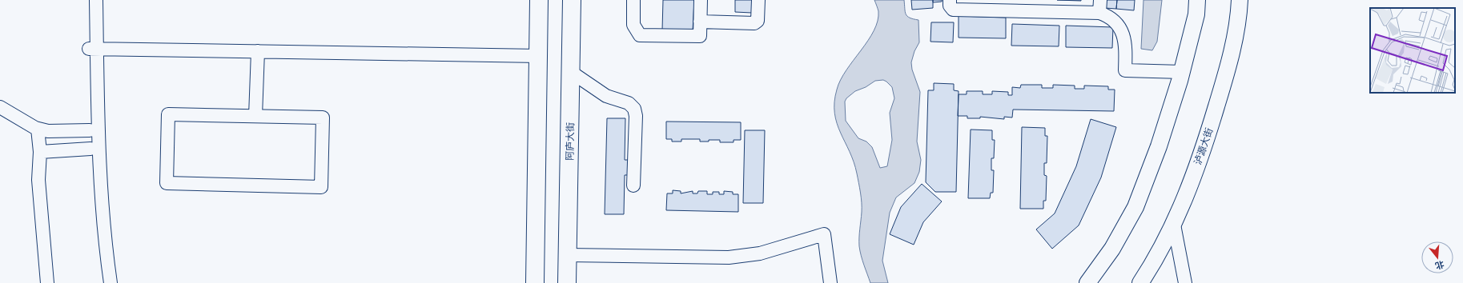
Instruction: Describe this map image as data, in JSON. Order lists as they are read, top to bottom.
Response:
{
  "streets": {
    "highway": ["阿庐大街"],
    "main road": ["泸源大街"]
  },
  "north": "bottom"
}
